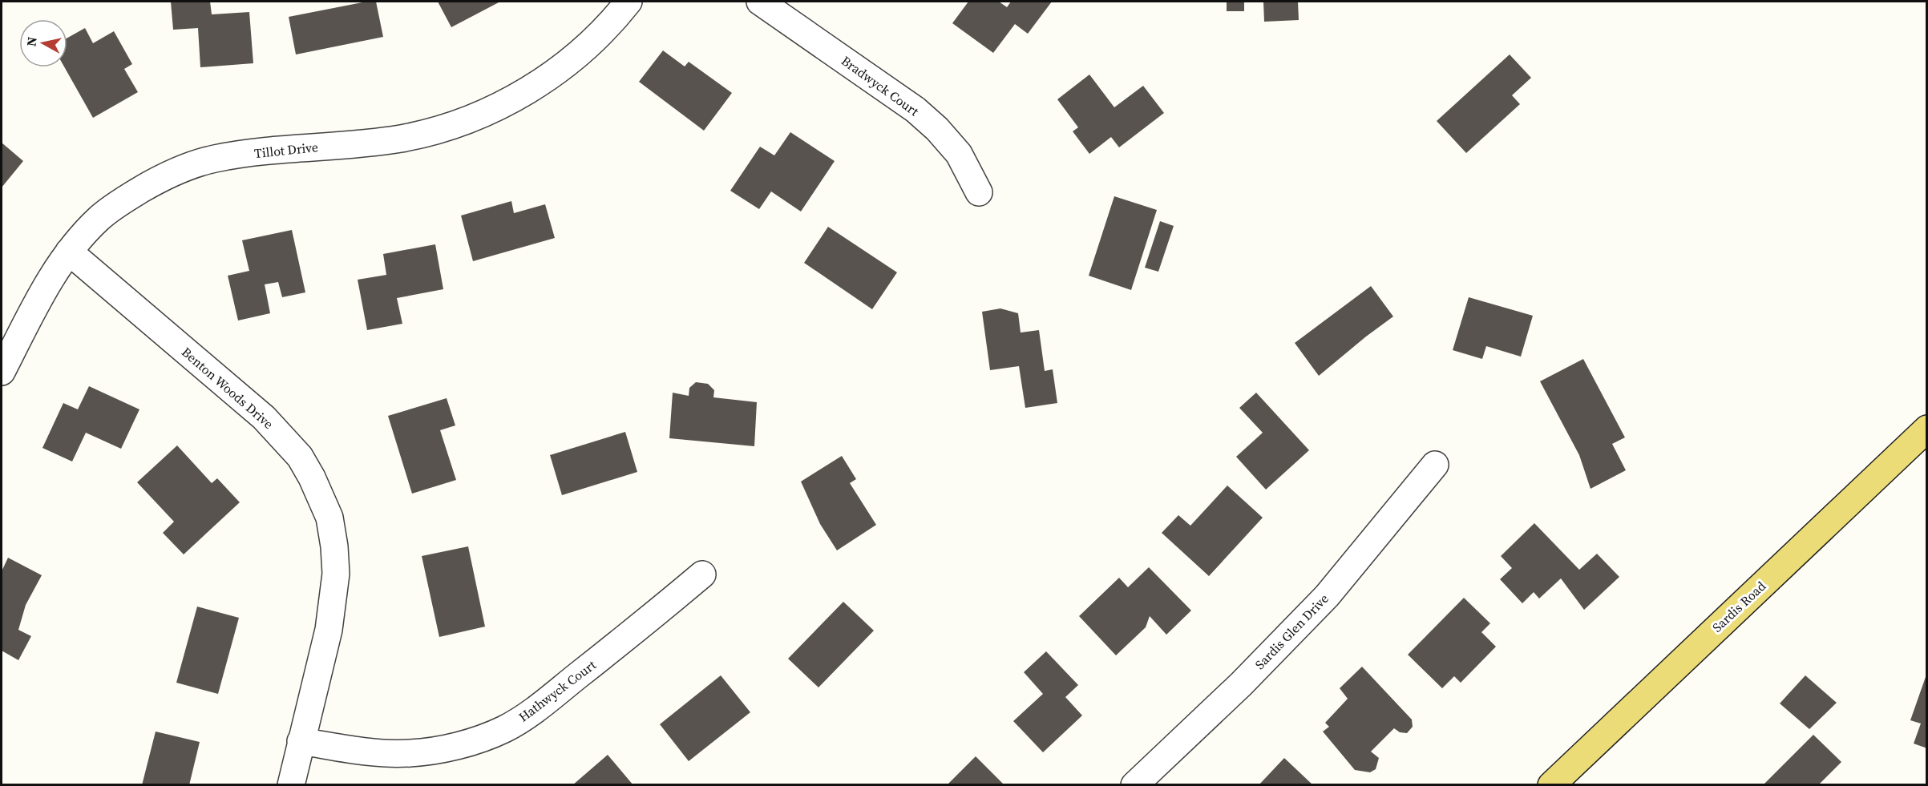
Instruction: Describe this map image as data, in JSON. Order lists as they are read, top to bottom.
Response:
{
  "streets": {
    "main road": ["Sardis Road"],
    "street": [
      "Bradwyck Court",
      "Tillot Drive",
      "Benton Woods Drive",
      "Sardis Glen Drive",
      "Hathwyck Court"
    ]
  },
  "crossings": [
    ["Tillot Drive", "Benton Woods Drive"],
    ["Benton Woods Drive", "Hathwyck Court"]
  ],
  "north": "left"
}
